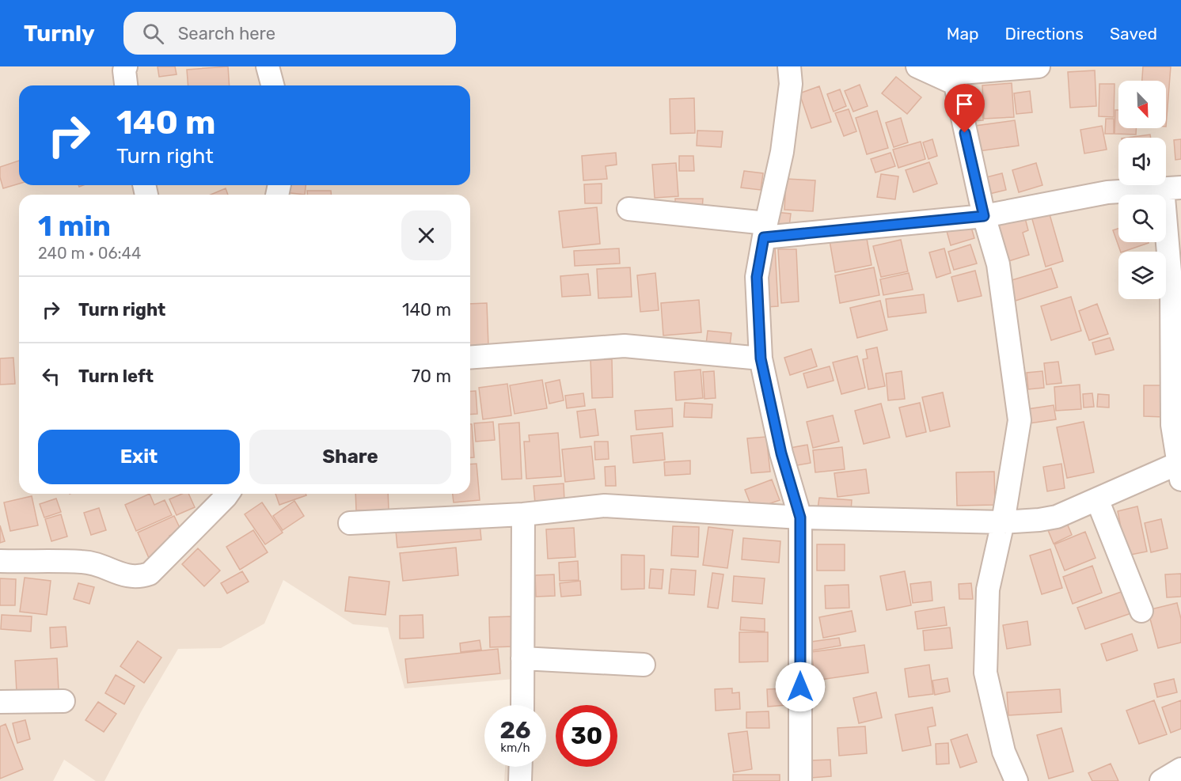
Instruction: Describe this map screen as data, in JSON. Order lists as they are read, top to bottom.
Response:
{
  "north": "bottom right",
  "page": {
    "header": "Turnly",
    "search": "Search here",
    "nav": ["Map", "Directions", "Saved"],
    "turn": ["140 m", "Turn right"],
    "heading": ["1 min", "240 m · 06:44"],
    "list": [
      {
        "name": "Turn right",
        "value": "140 m"
      },
      {
        "name": "Turn left",
        "value": "70 m"
      }
    ],
    "buttons": ["Exit", "Share"],
    "speed": "26 km/h",
    "limit": "30"
  }
}
